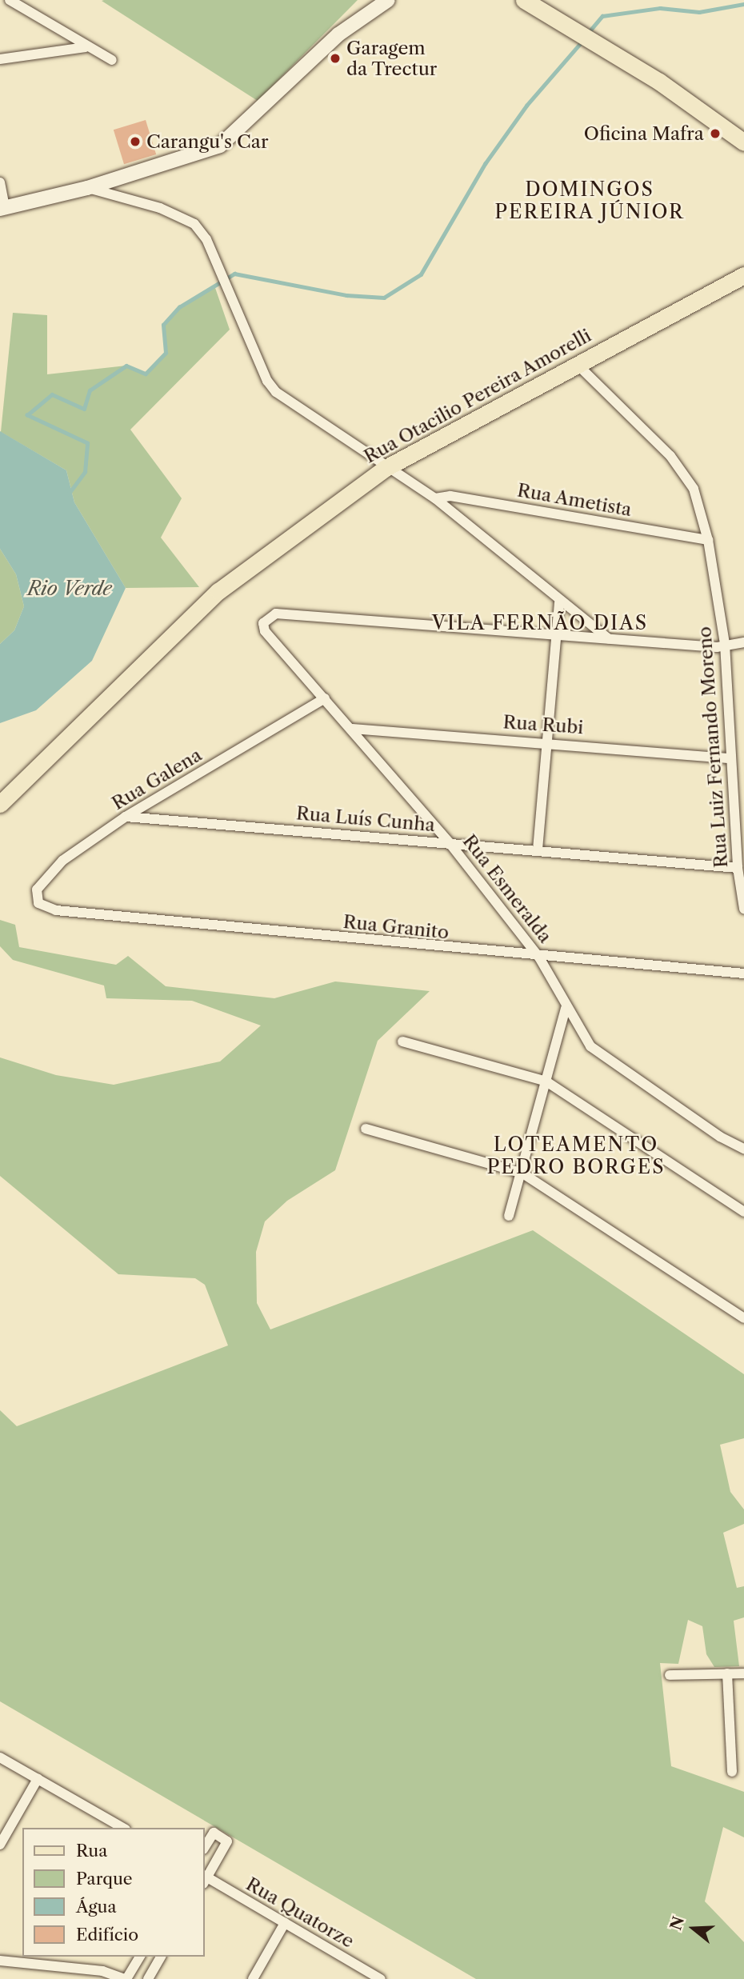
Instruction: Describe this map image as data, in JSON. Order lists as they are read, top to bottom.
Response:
{
  "streets": {
    "main road": ["Rua Otacilio Pereira Amorelli"],
    "street": [
      "Rua Ametista",
      "Rua Rubi",
      "Rua Luiz Fernando Moreno",
      "Rua Galena",
      "Rua Luís Cunha",
      "Rua Esmeralda",
      "Rua Granito",
      "Rua Quatorze"
    ]
  },
  "crossings": [
    ["Rua Otacilio Pereira Amorelli", "Rua Luiz Fernando Moreno"],
    ["Rua Ametista", "Rua Luiz Fernando Moreno"],
    ["Rua Rubi", "Rua Luiz Fernando Moreno"],
    ["Rua Rubi", "Rua Esmeralda"],
    ["Rua Luiz Fernando Moreno", "Rua Luís Cunha"],
    ["Rua Galena", "Rua Luís Cunha"],
    ["Rua Galena", "Rua Esmeralda"],
    ["Rua Galena", "Rua Granito"],
    ["Rua Luís Cunha", "Rua Esmeralda"],
    ["Rua Esmeralda", "Rua Granito"]
  ],
  "districts": ["DOMINGOS PEREIRA JÚNIOR", "VILA FERNÃO DIAS", "LOTEAMENTO PEDRO BORGES"],
  "water": ["Rio Verde"],
  "places": ["Garagem da Trectur", "Oficina Mafra", "Carangu's Car"],
  "legend": [
    "Rua",
    "Parque",
    "Água",
    "Edifício"
  ],
  "north": "left"
}
